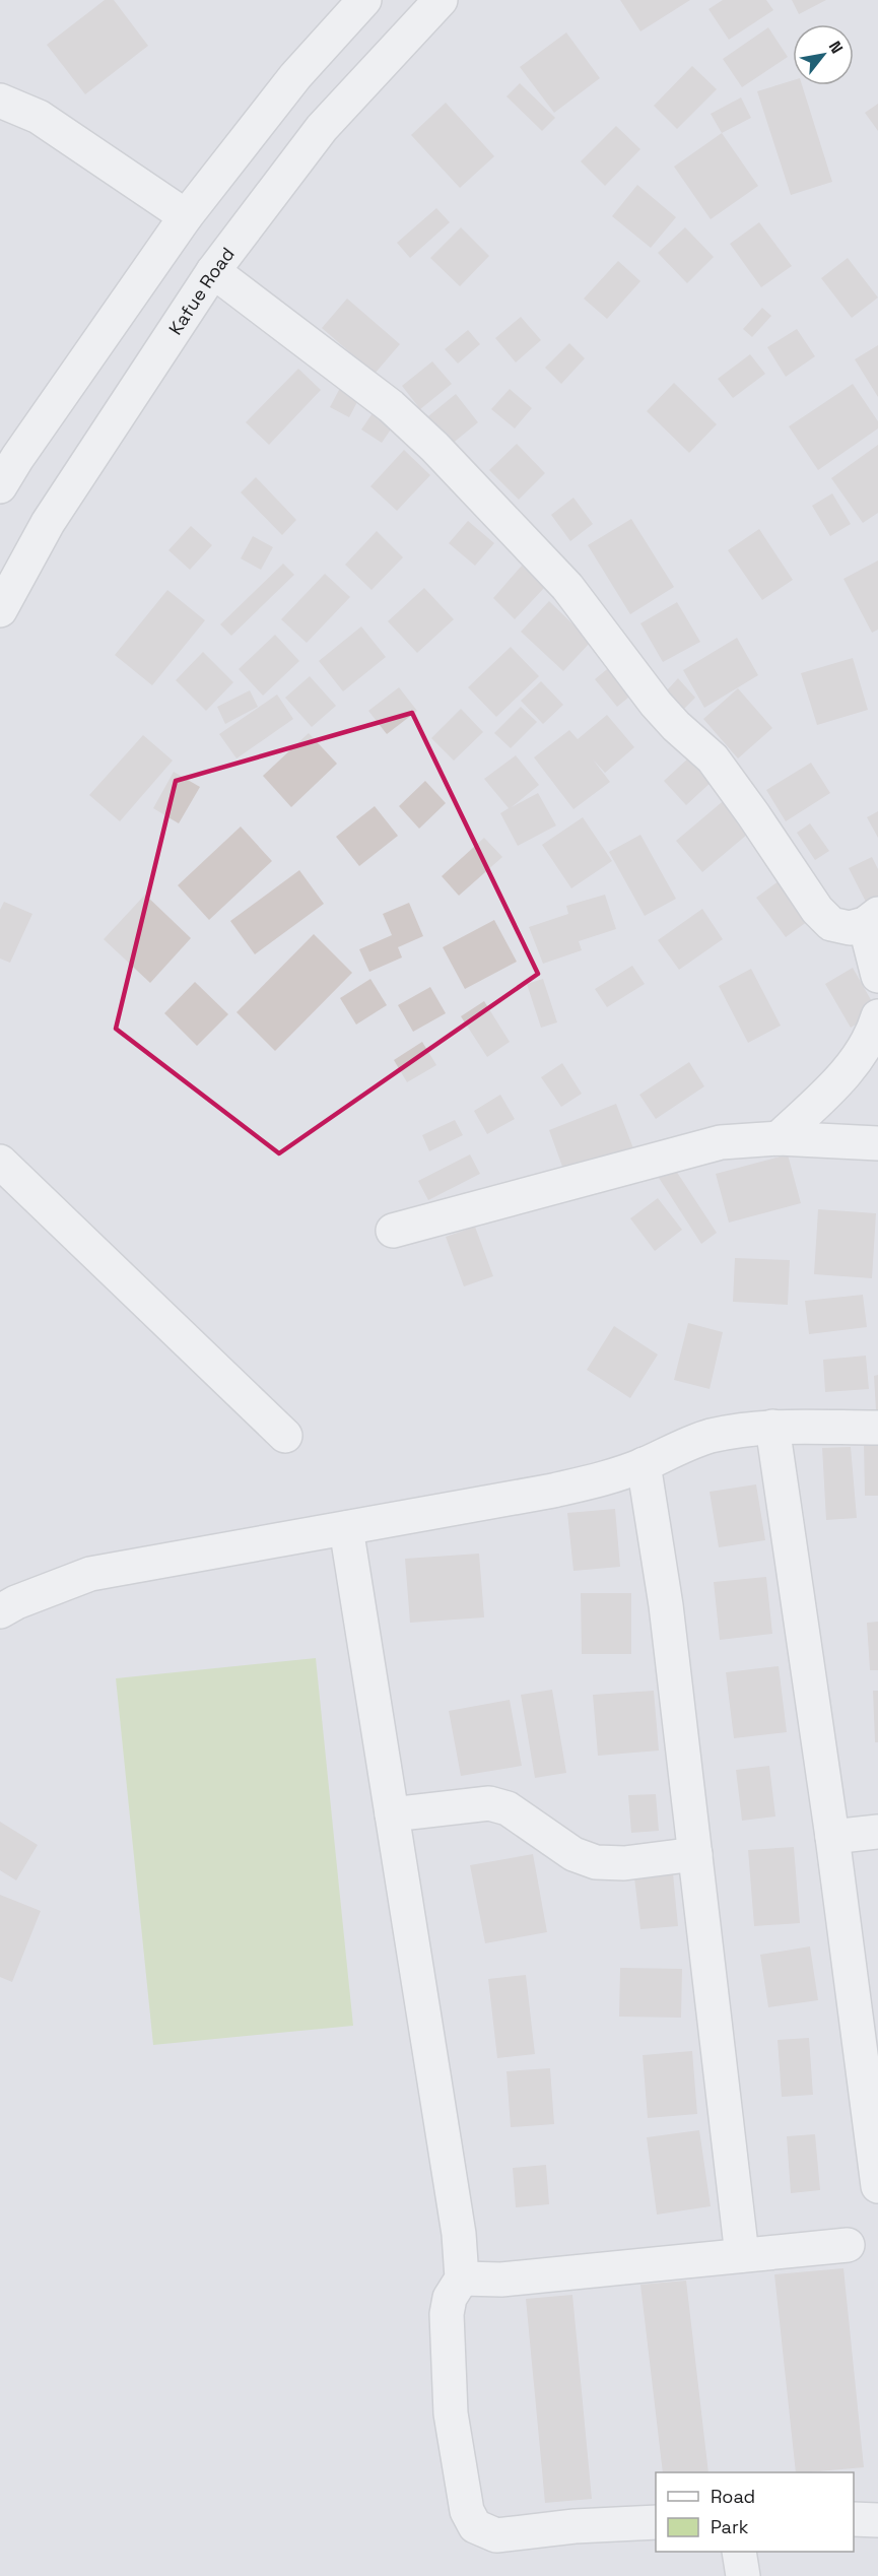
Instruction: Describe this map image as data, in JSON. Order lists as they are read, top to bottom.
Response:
{
  "streets": {
    "main road": ["Kafue Road"]
  },
  "legend": ["Road", "Park"],
  "north": "top right"
}
